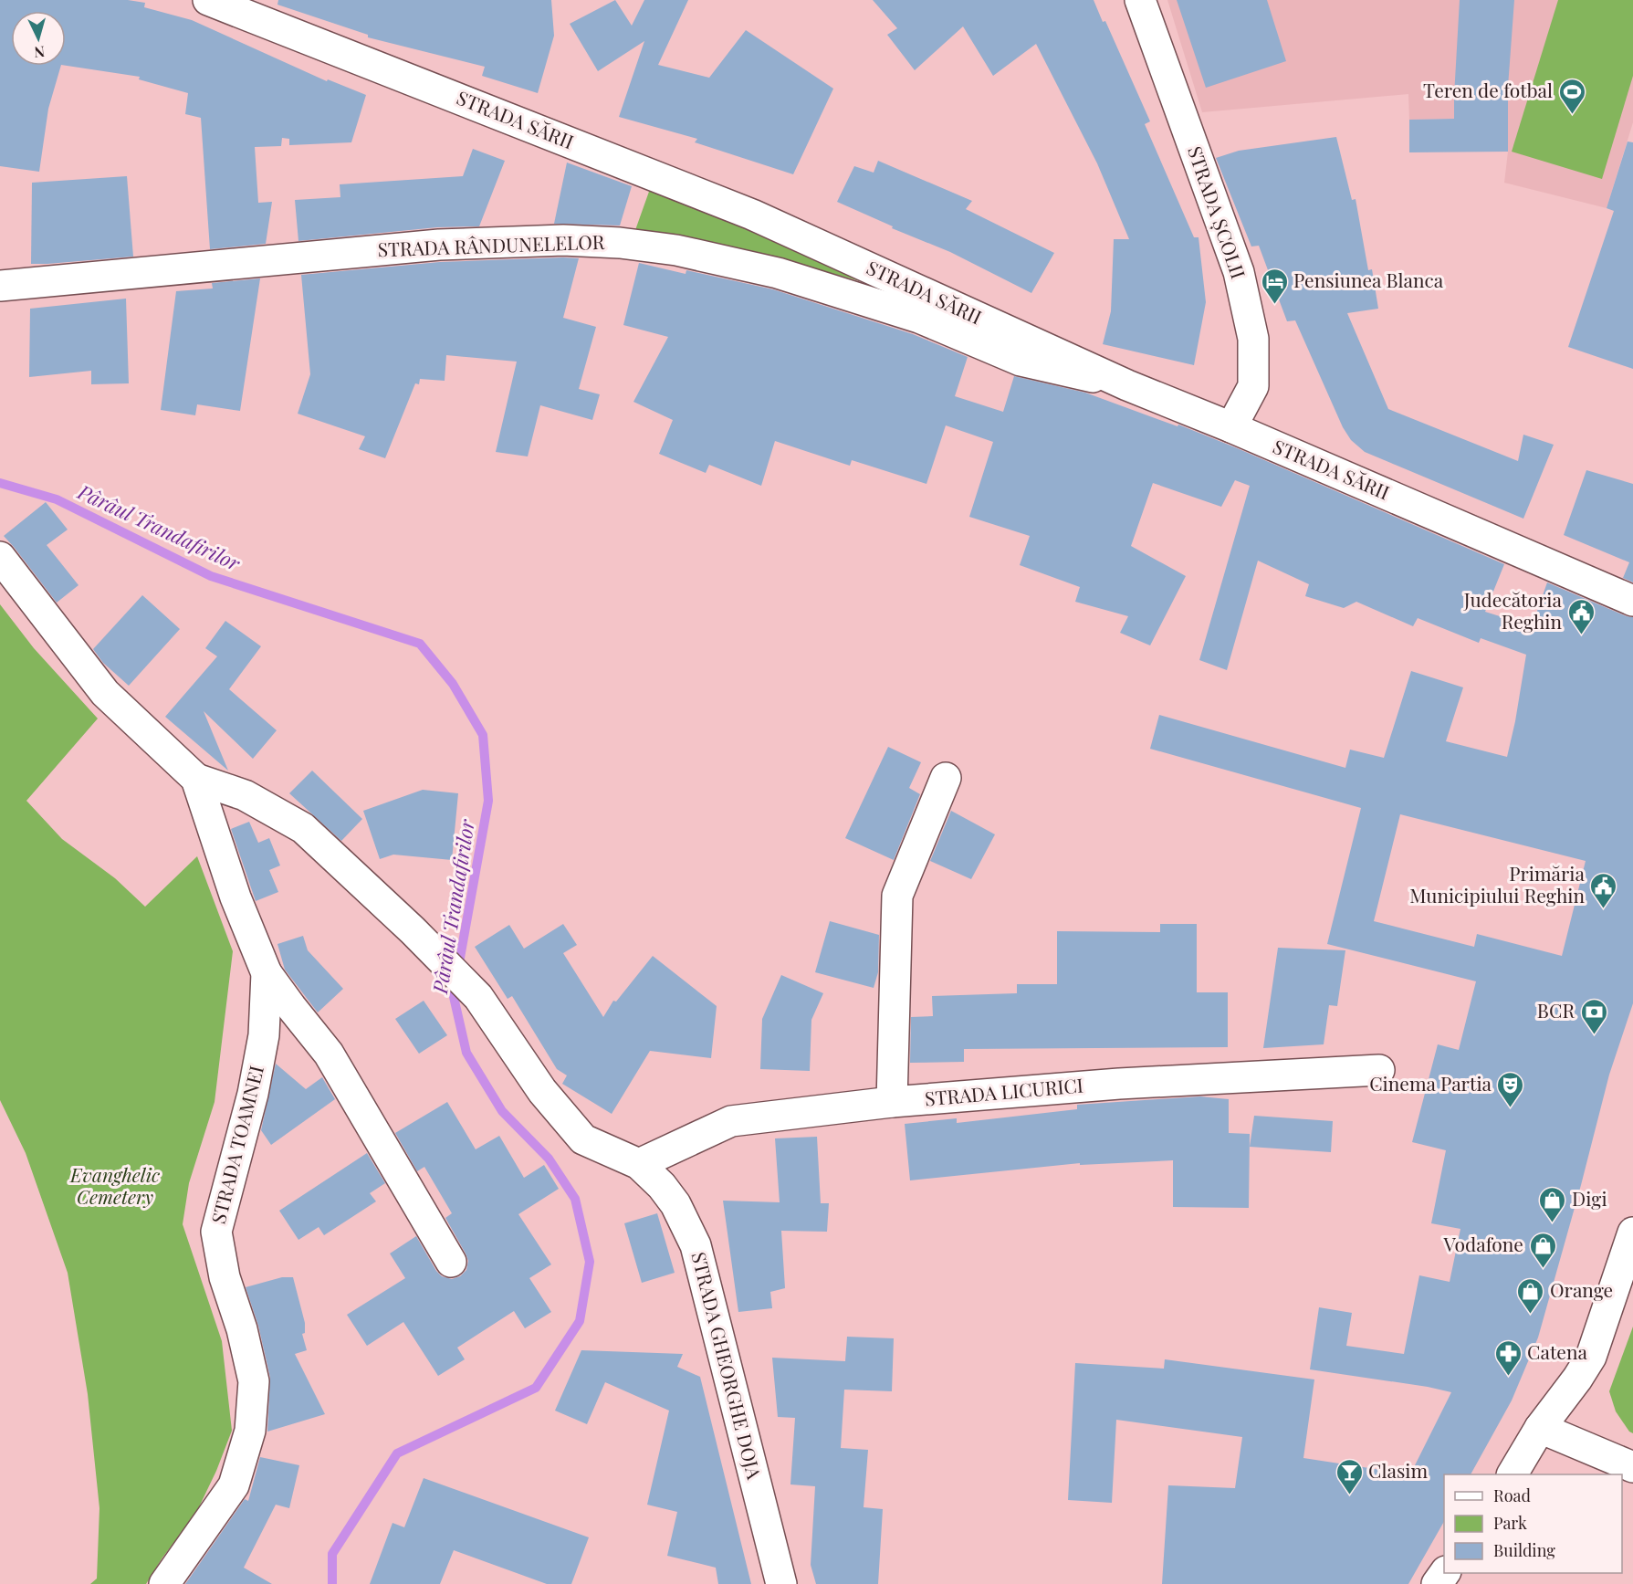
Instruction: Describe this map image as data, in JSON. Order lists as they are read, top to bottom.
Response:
{
  "streets": {
    "main road": [
      "STRADA SĂRII",
      "STRADA ȘCOLII",
      "STRADA RÂNDUNELELOR",
      "STRADA LICURICI",
      "STRADA TOAMNEI",
      "STRADA GHEORGHE DOJA"
    ]
  },
  "crossings": [
    ["STRADA SĂRII", "STRADA ȘCOLII"],
    ["STRADA SĂRII", "STRADA RÂNDUNELELOR"],
    ["STRADA LICURICI", "STRADA GHEORGHE DOJA"],
    ["STRADA TOAMNEI", "STRADA GHEORGHE DOJA"]
  ],
  "water": ["Pârâul Trandafirilor"],
  "parks": ["Evanghelic Cemetery"],
  "places": {
    "sports": ["Teren de fotbal"],
    "hotel": ["Pensiunea Blanca"],
    "public building": ["Judecătoria Reghin", "Primăria Municipiului Reghin"],
    "bank": ["BCR"],
    "theatre": ["Cinema Partia"],
    "shop": ["Digi", "Vodafone", "Orange"],
    "pharmacy": ["Catena"],
    "bar": ["Clasim"]
  },
  "legend": ["Road", "Park", "Building"],
  "north": "bottom"
}
